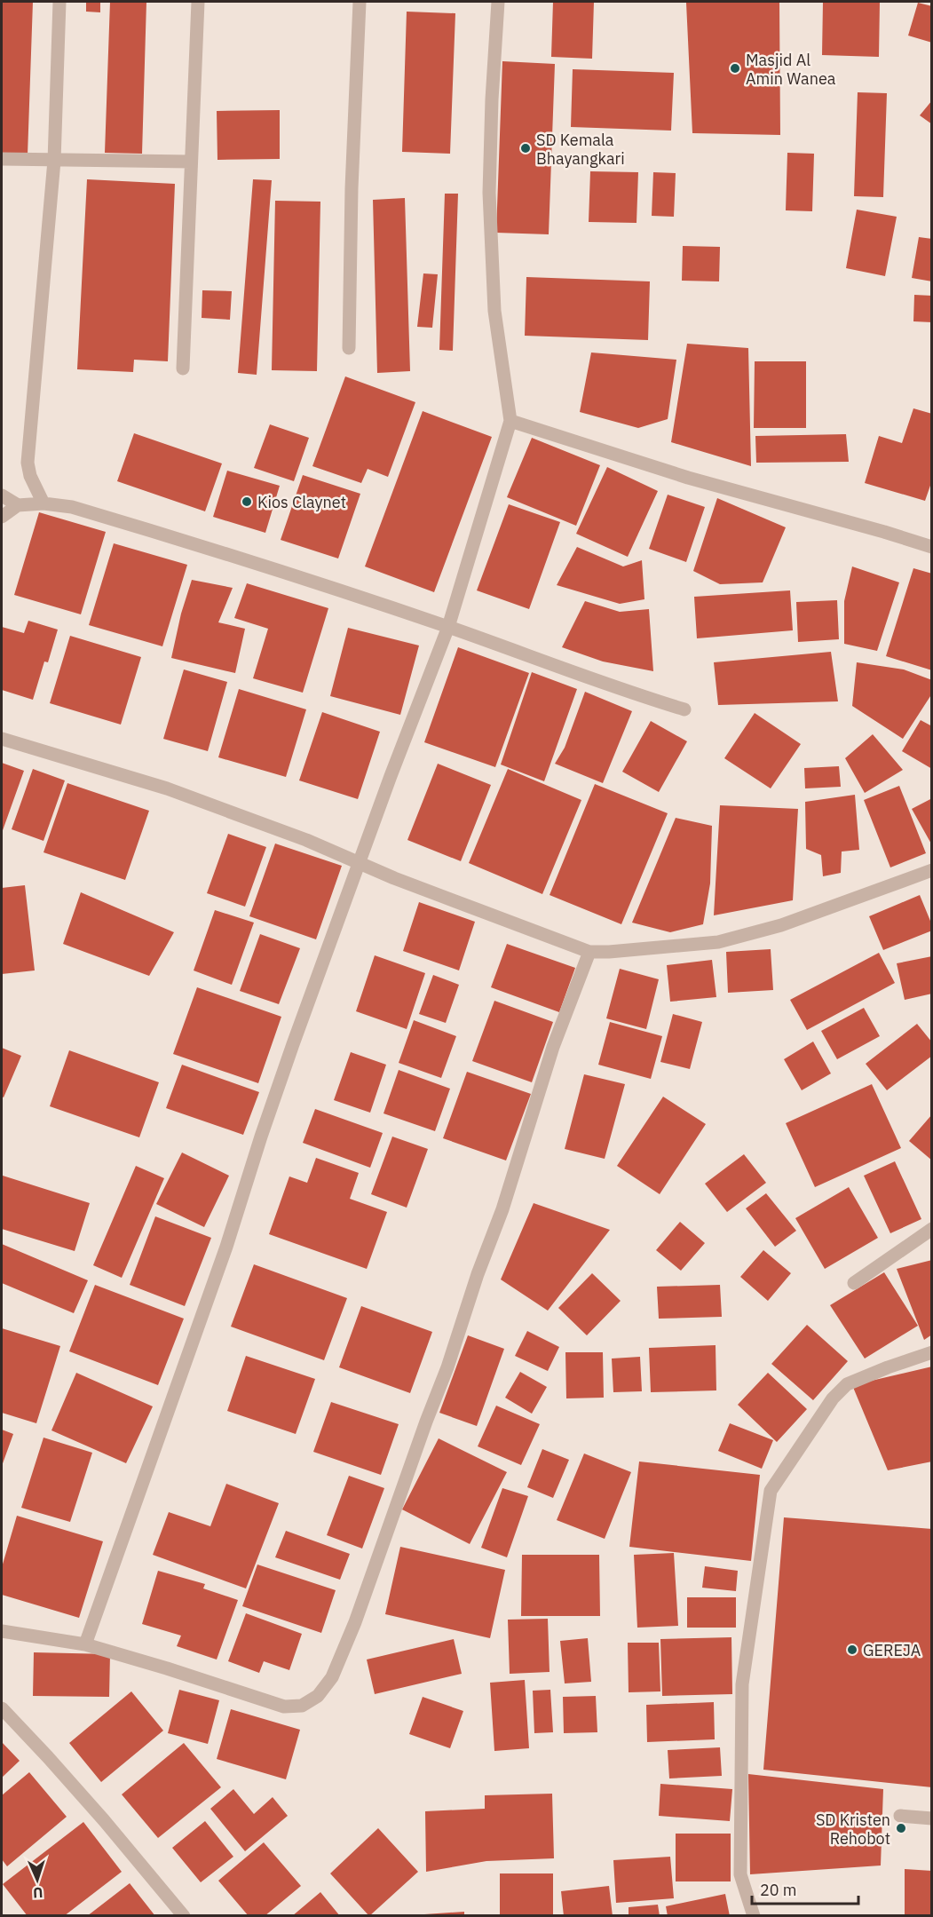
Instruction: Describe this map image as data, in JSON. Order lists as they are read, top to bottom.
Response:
{
  "places": [
    "Masjid Al Amin Wanea",
    "SD Kemala Bhayangkari",
    "Kios Claynet",
    "GEREJA",
    "SD Kristen Rehobot"
  ],
  "scale_bar": "20 m",
  "north": "bottom"
}
